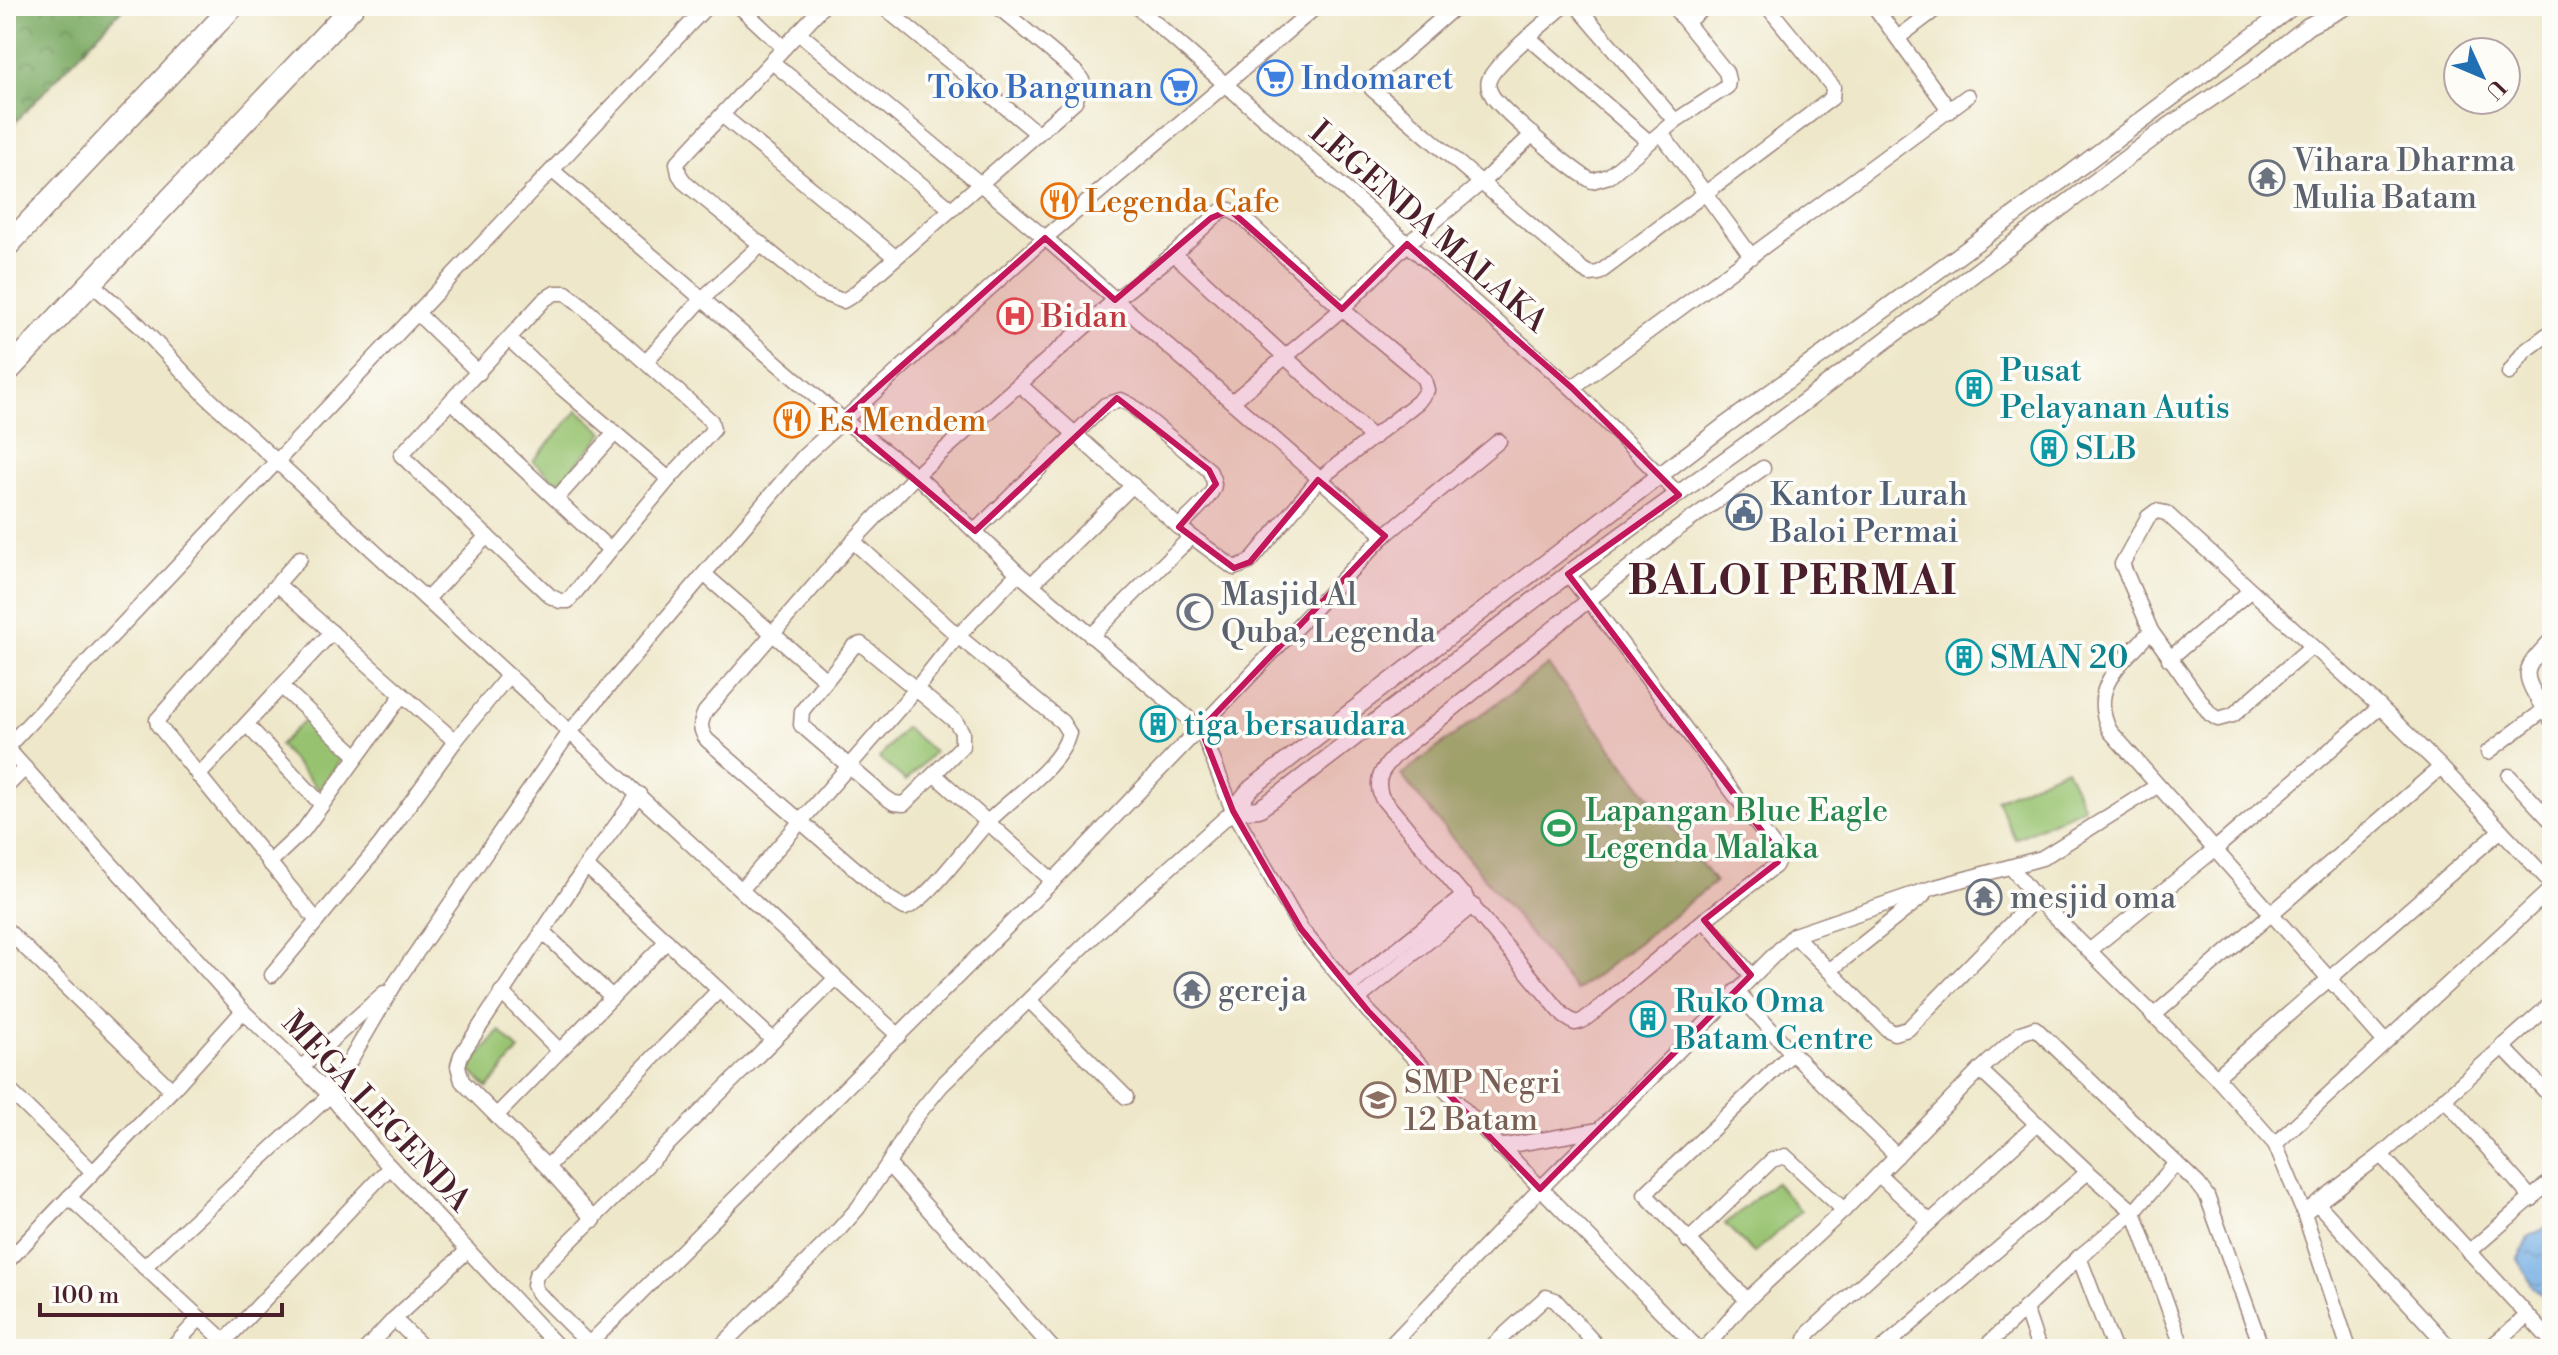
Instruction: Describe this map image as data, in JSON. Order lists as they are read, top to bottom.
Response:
{
  "streets": {
    "street": ["LEGENDA MALAKA", "MEGA LEGENDA"]
  },
  "districts": ["BALOI PERMAI"],
  "places": {
    "supermarket": ["Indomaret", "Toko Bangunan"],
    "temple": ["Vihara Dharma Mulia Batam", "mesjid oma", "gereja"],
    "restaurant": ["Legenda Cafe", "Es Mendem"],
    "hospital": ["Bidan"],
    "building": [
      "Pusat Pelayanan Autis",
      "SLB",
      "SMAN 20",
      "tiga bersaudara",
      "Ruko Oma Batam Centre"
    ],
    "public building": ["Kantor Lurah Baloi Permai"],
    "mosque": ["Masjid Al Quba, Legenda"],
    "sports": ["Lapangan Blue Eagle Legenda Malaka"],
    "school or university": ["SMP Negri 12 Batam"]
  },
  "scale_bar": "100 m",
  "north": "bottom right"
}
